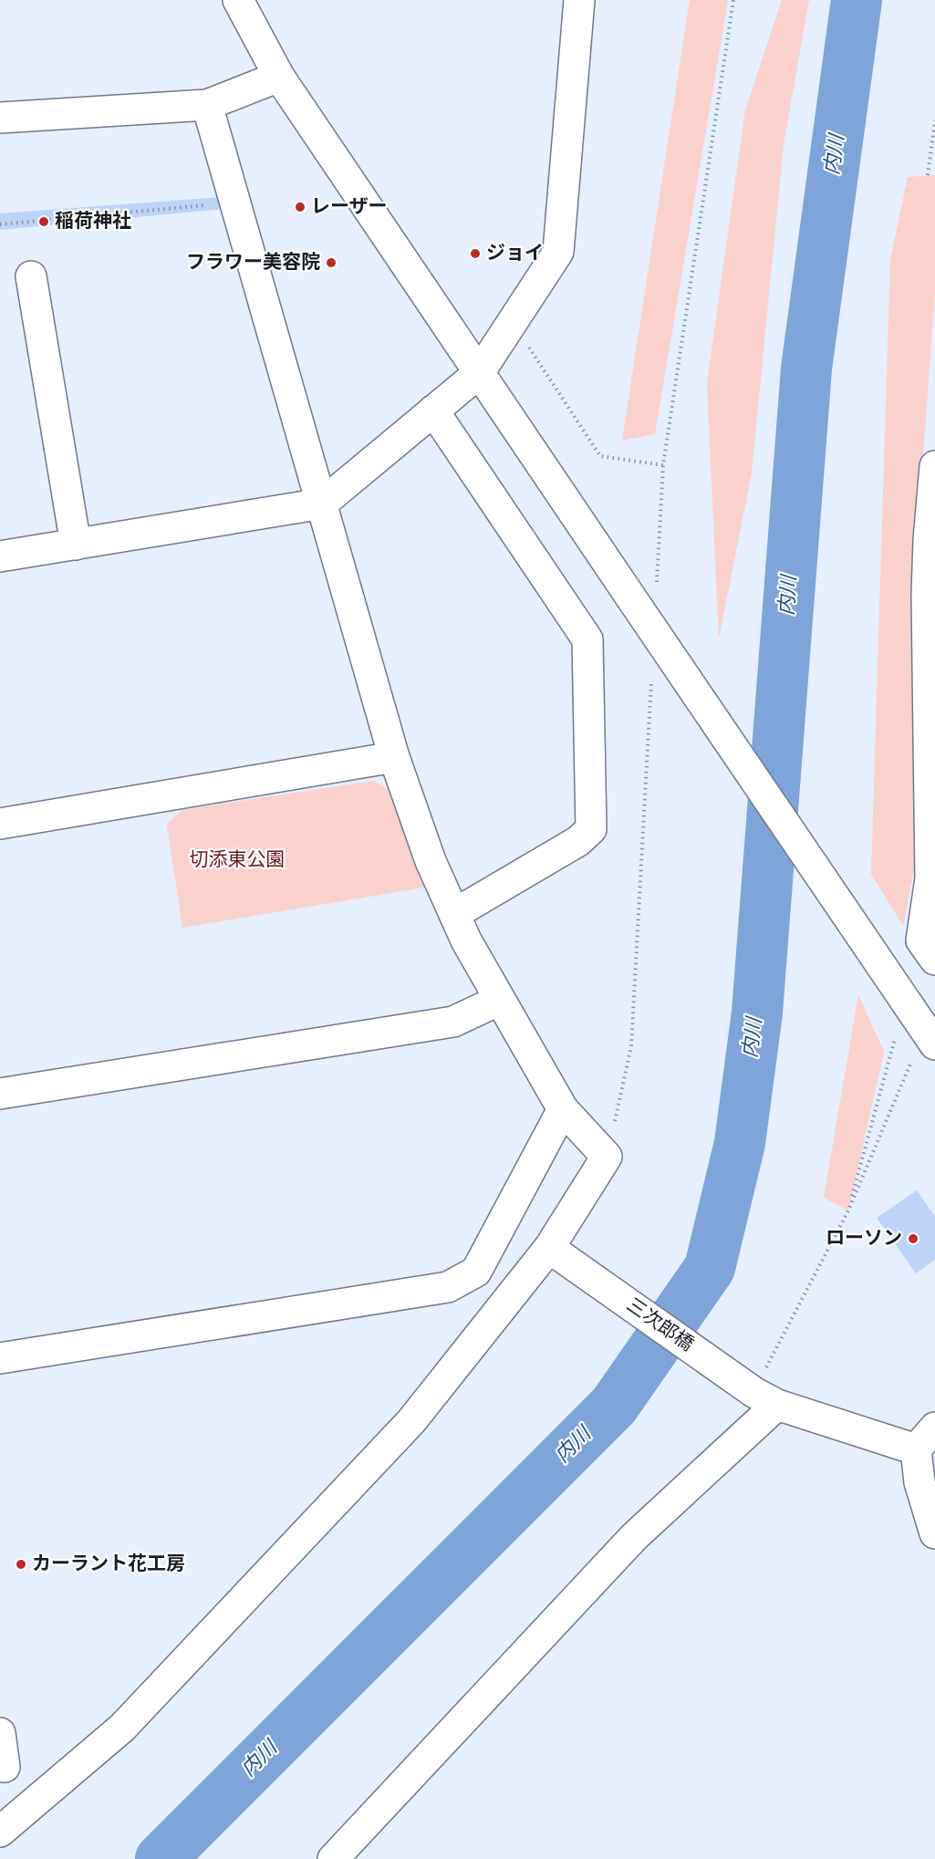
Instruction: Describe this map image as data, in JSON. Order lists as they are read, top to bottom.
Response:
{
  "streets": {
    "street": ["三次郎橋"]
  },
  "water": ["内川"],
  "parks": ["切添東公園"],
  "places": [
    "レーザー",
    "稲荷神社",
    "ジョイ",
    "フラワー美容院",
    "ローソン",
    "カーラント花工房"
  ]
}
